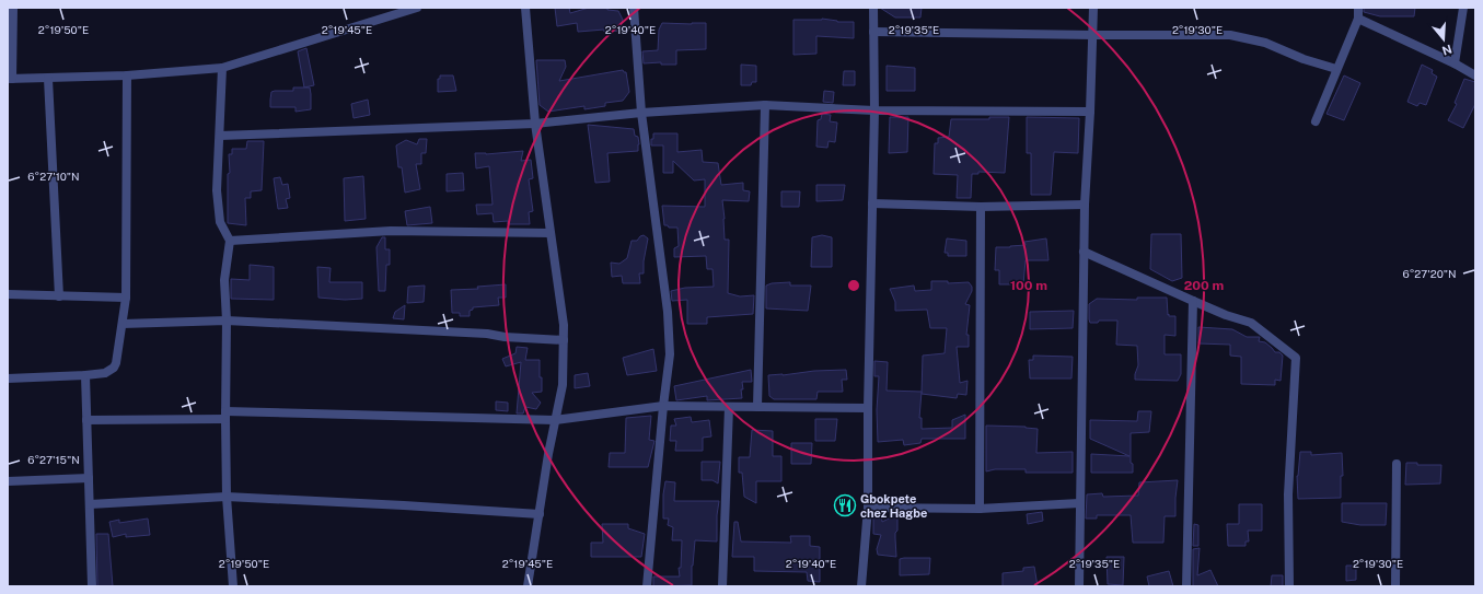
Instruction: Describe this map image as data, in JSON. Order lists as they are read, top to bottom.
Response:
{
  "places": {
    "restaurant": ["Gbokpete chez Hagbe"]
  },
  "north": "bottom",
  "coordinates": [
    "2°19'50\"E",
    "2°19'45\"E",
    "2°19'40\"E",
    "2°19'35\"E",
    "2°19'30\"E",
    "6°27'10\"N",
    "6°27'20\"N",
    "6°27'15\"N"
  ],
  "rings": ["100 m", "200 m"]
}
